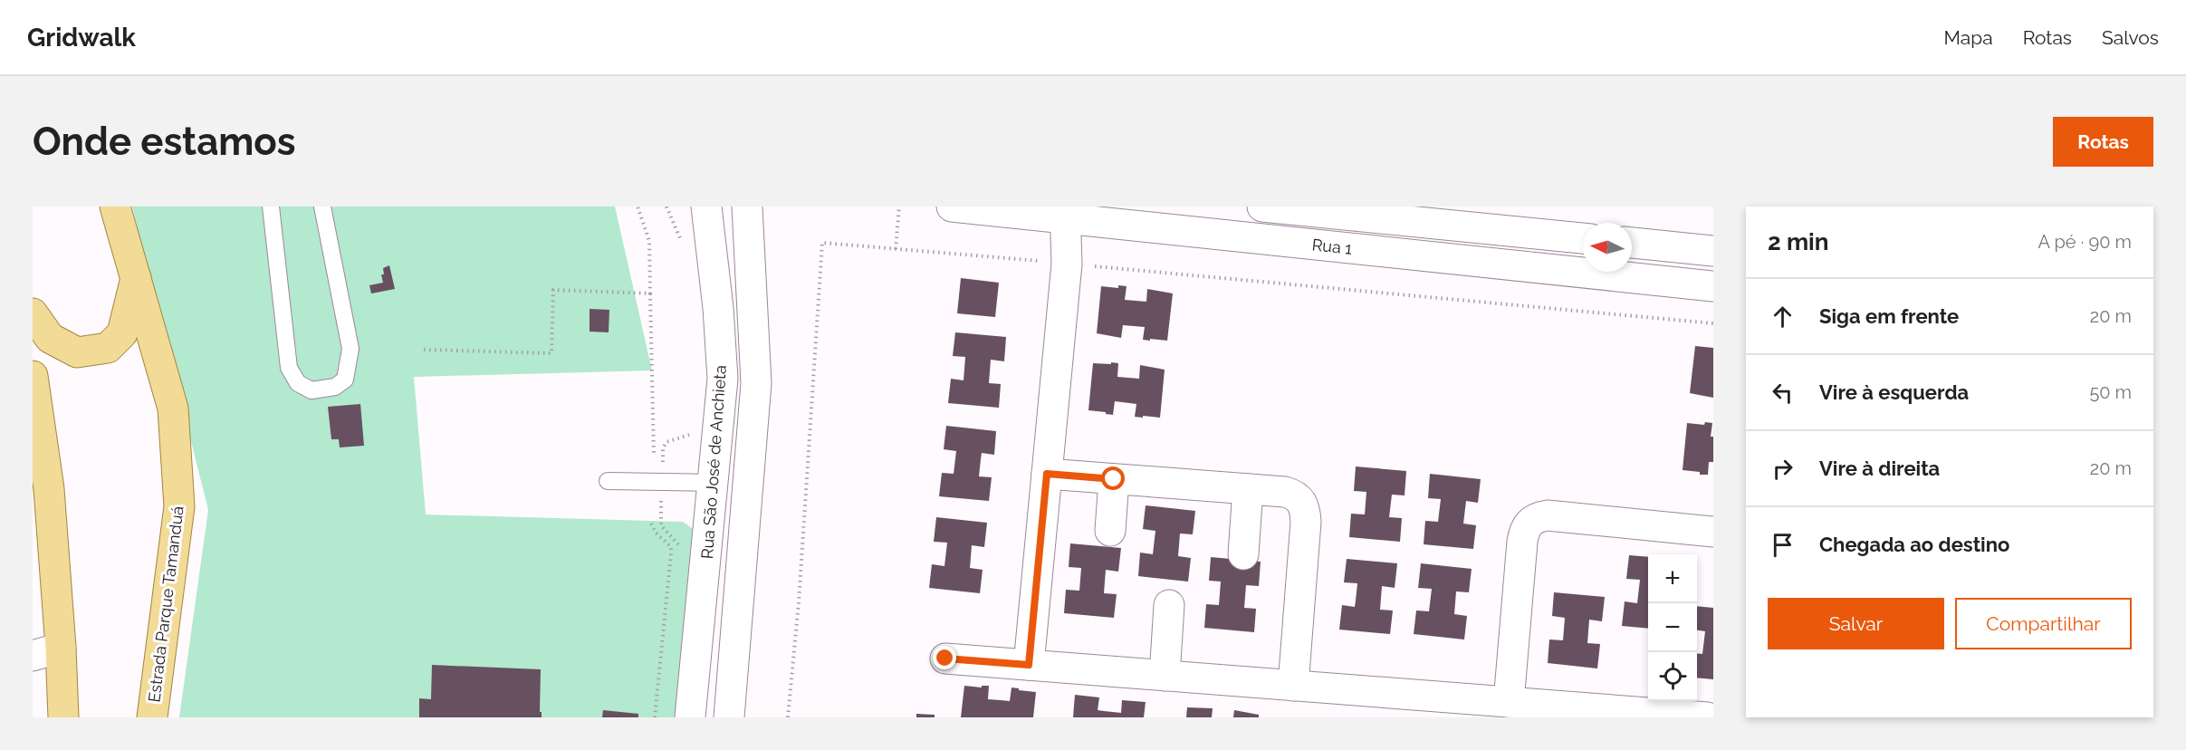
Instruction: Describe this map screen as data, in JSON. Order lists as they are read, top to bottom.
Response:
{
  "streets": {
    "main road": ["Estrada Parque Tamanduá"],
    "street": ["Rua 1", "Rua São José de Anchieta"]
  },
  "north": "left",
  "page": {
    "header": "Gridwalk",
    "nav": ["Mapa", "Rotas", "Salvos"],
    "buttons": [
      "Rotas",
      ["Salvar", "Compartilhar"]
    ],
    "title": "Onde estamos",
    "heading": ["2 min", "A pé · 90 m"],
    "list": [
      ["Siga em frente", "20 m"],
      ["Vire à esquerda", "50 m"],
      ["Vire à direita", "20 m"],
      "Chegada ao destino"
    ],
    "map_buttons": ["+", "−"]
  }
}
